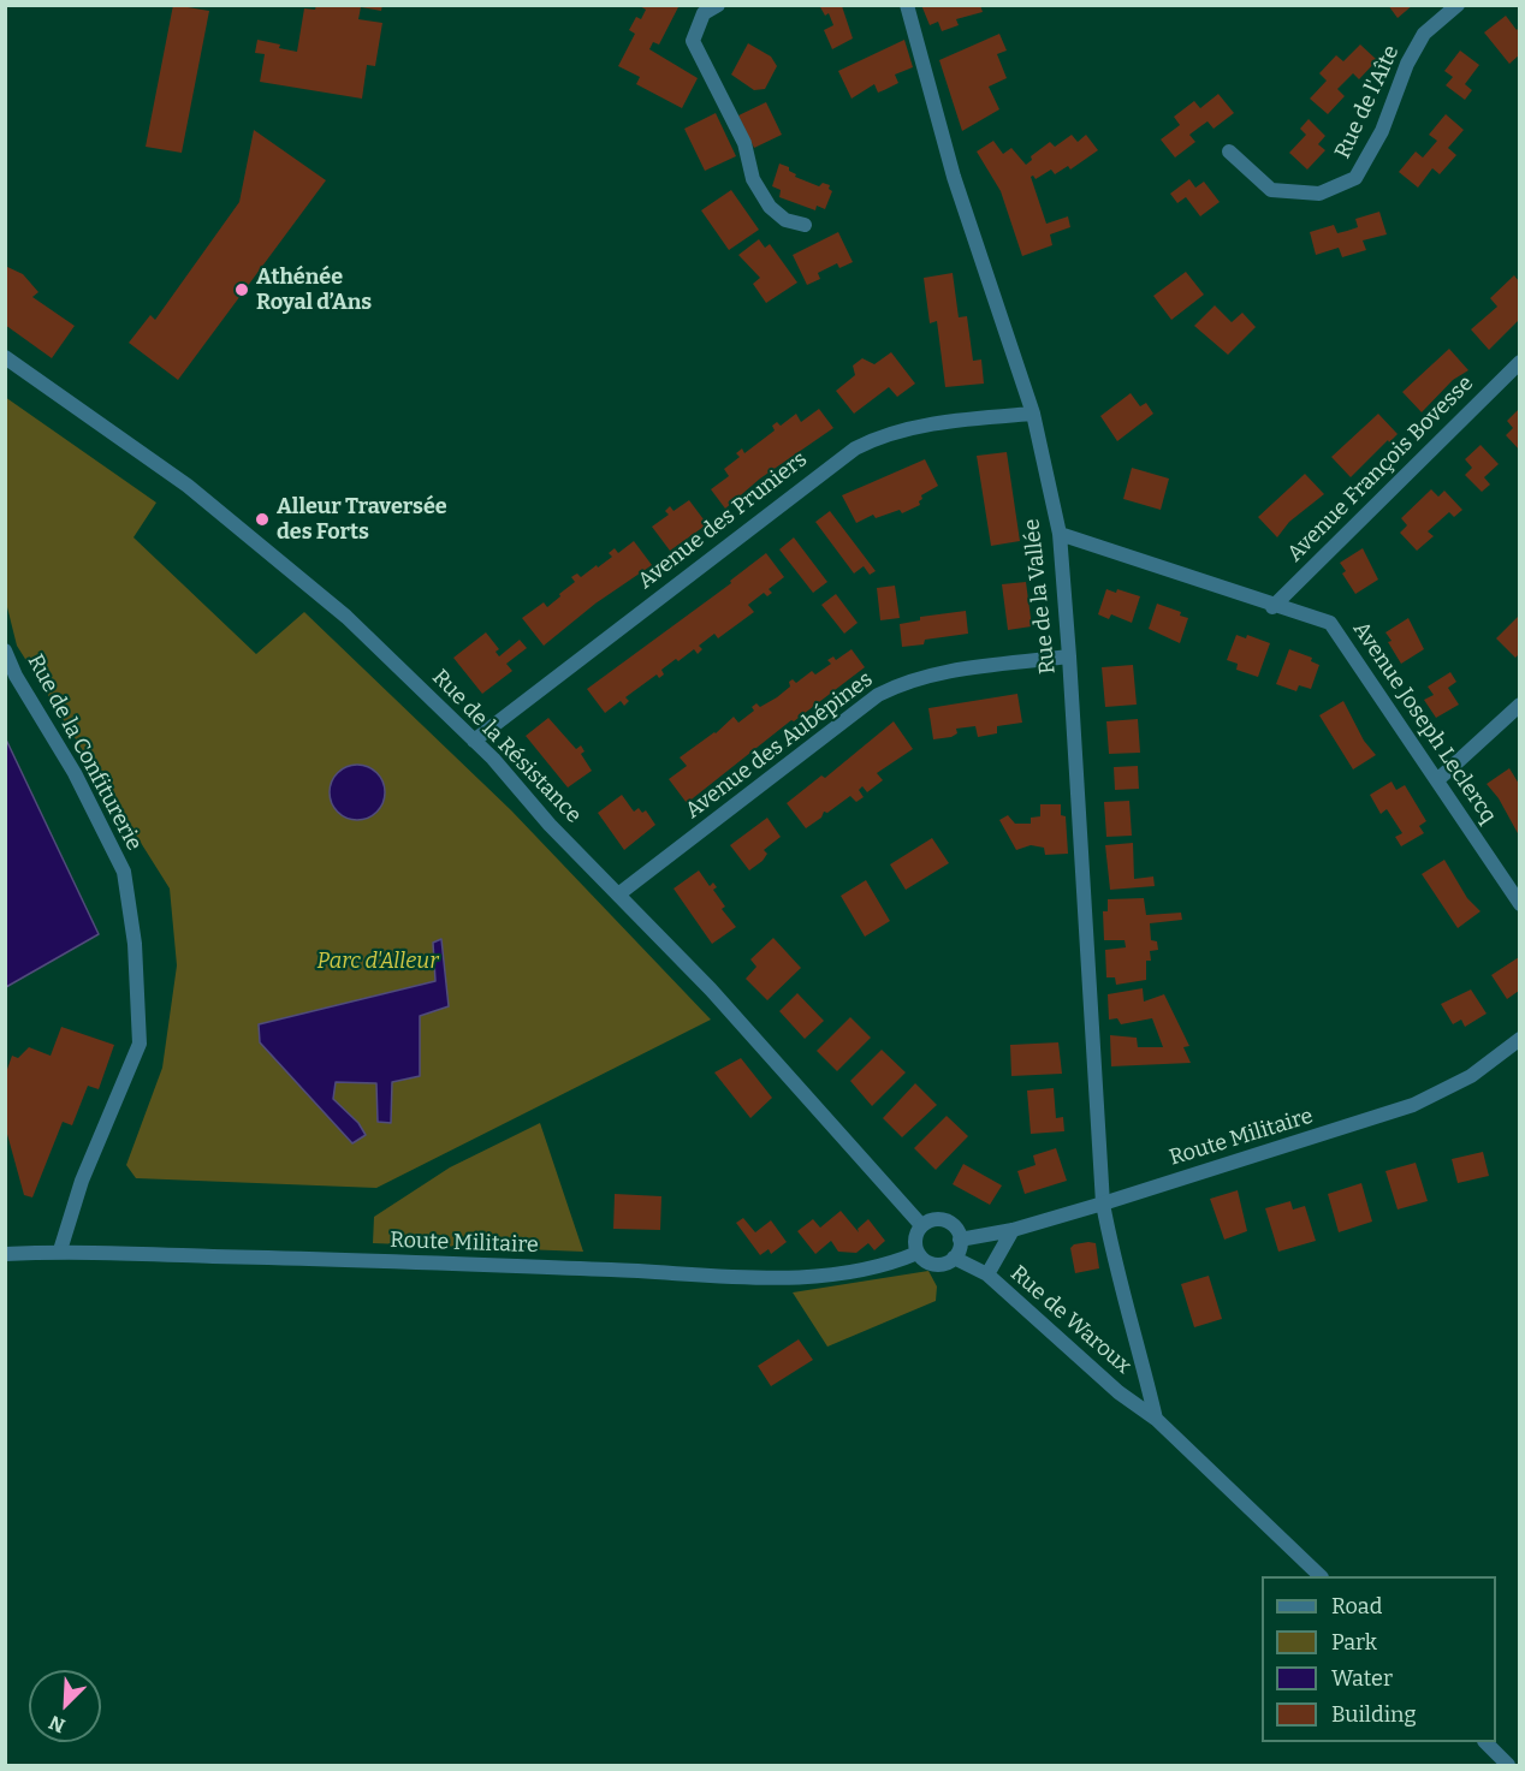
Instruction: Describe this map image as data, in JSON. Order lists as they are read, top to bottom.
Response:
{
  "streets": {
    "street": [
      "Rue de l'Aîte",
      "Avenue François Bovesse",
      "Avenue des Pruniers",
      "Rue de la Vallée",
      "Avenue Joseph Leclercq",
      "Avenue des Aubépines",
      "Rue de la Résistance",
      "Rue de la Confiturerie",
      "Route Militaire",
      "Rue de Waroux"
    ]
  },
  "crossings": [
    ["Avenue François Bovesse", "Avenue Joseph Leclercq"],
    ["Avenue des Pruniers", "Rue de la Vallée"],
    ["Avenue des Pruniers", "Rue de la Résistance"],
    ["Rue de la Vallée", "Avenue Joseph Leclercq"],
    ["Rue de la Vallée", "Avenue des Aubépines"],
    ["Rue de la Vallée", "Route Militaire"],
    ["Rue de la Vallée", "Rue de Waroux"],
    ["Avenue des Aubépines", "Rue de la Résistance"],
    ["Rue de la Résistance", "Route Militaire"],
    ["Rue de la Résistance", "Rue de Waroux"],
    ["Rue de la Confiturerie", "Route Militaire"],
    ["Route Militaire", "Rue de Waroux"]
  ],
  "parks": ["Parc d'Alleur"],
  "places": ["Athénée Royal d’Ans", "Alleur Traversée des Forts"],
  "legend": [
    "Road",
    "Park",
    "Water",
    "Building"
  ],
  "north": "bottom left"
}
